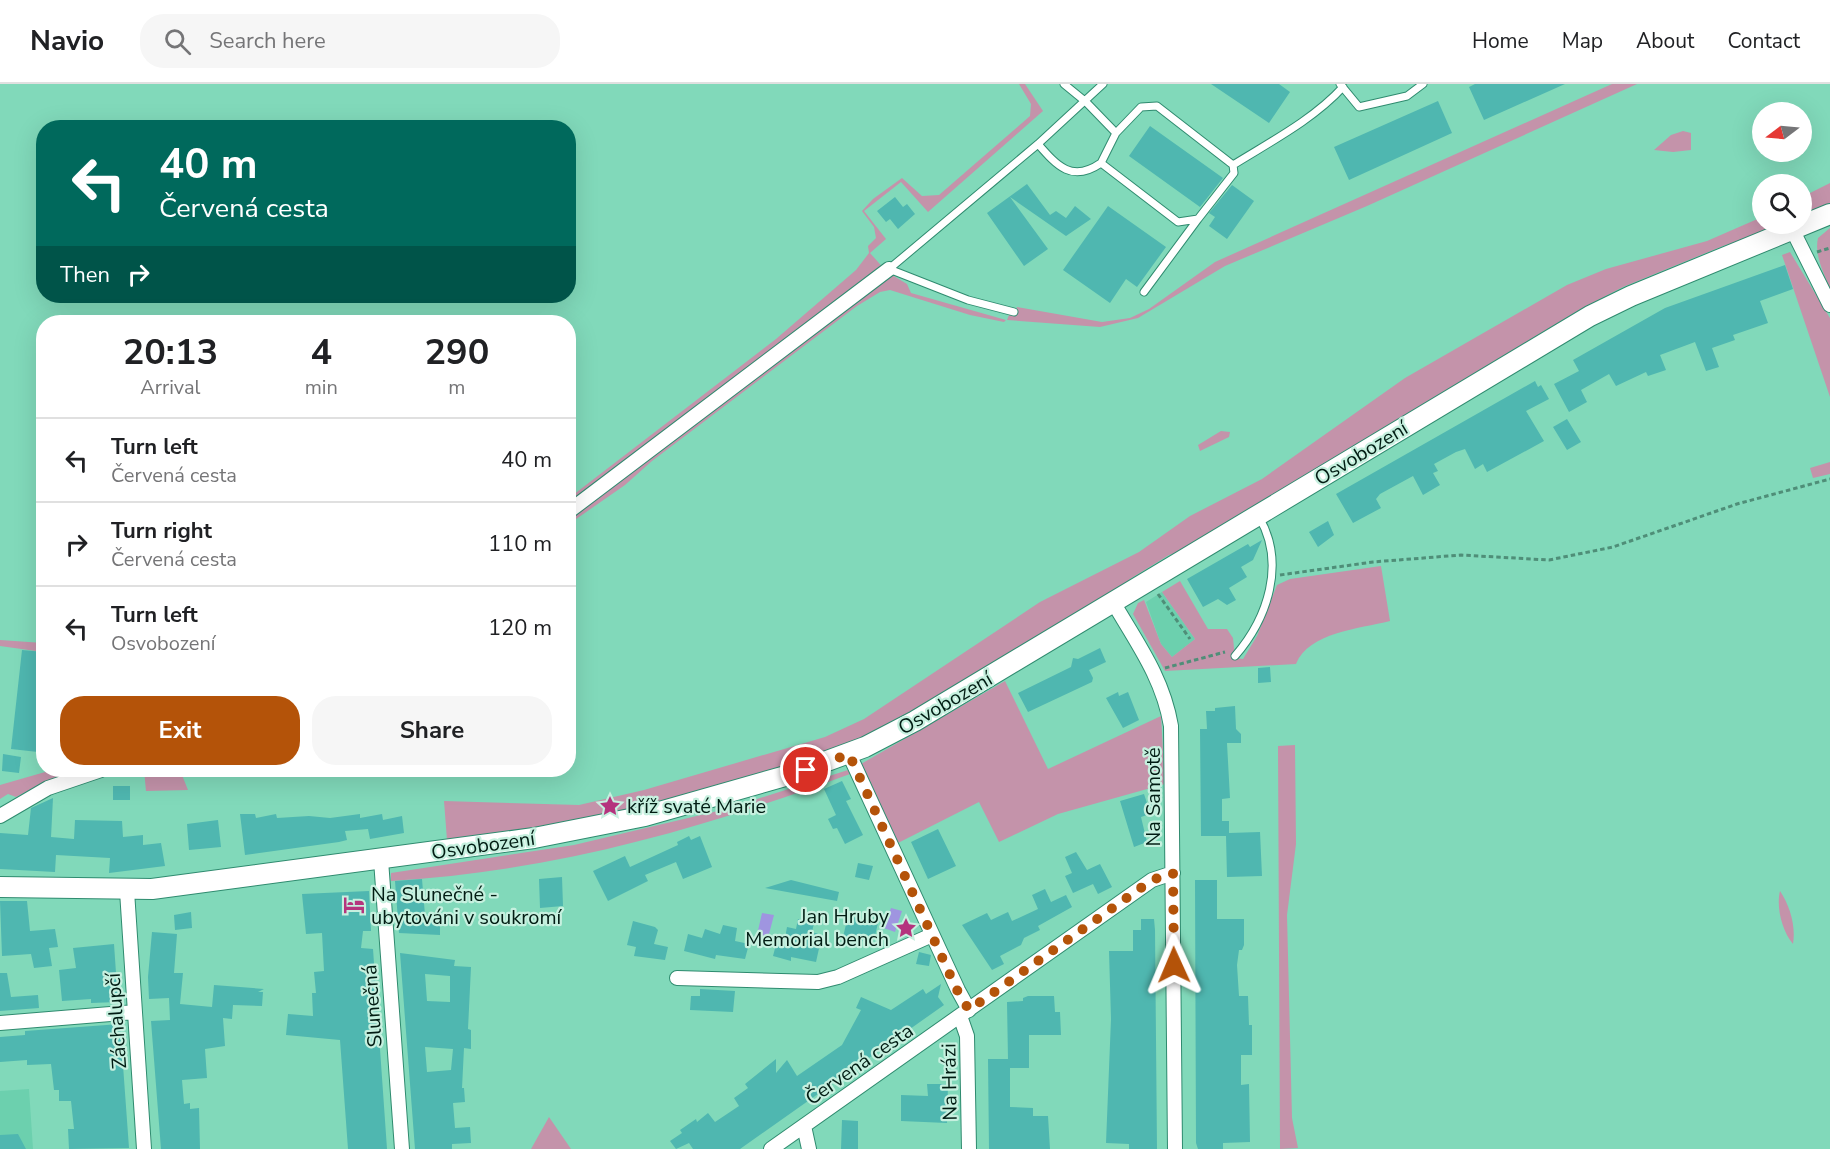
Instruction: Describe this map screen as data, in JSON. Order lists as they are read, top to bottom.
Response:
{
  "streets": {
    "main road": ["Osvobození"],
    "street": [
      "Na Samotě",
      "Slunečná",
      "Záchalupčí",
      "Červená cesta",
      "Na Hrázi"
    ]
  },
  "crossings": [
    ["Osvobození", "Na Samotě"],
    ["Osvobození", "Slunečná"],
    ["Osvobození", "Záchalupčí"],
    ["Na Samotě", "Červená cesta"],
    ["Červená cesta", "Na Hrázi"]
  ],
  "places": {
    "place": ["kříž svaté Marie", "Jan Hruby Memorial bench"],
    "hotel": ["Na Slunečné - ubytováni v soukromí"]
  },
  "north": "left",
  "page": {
    "header": "Navio",
    "search": "Search here",
    "nav": [
      "Home",
      "Map",
      "About",
      "Contact"
    ],
    "turn": ["40 m", "Červená cesta"],
    "then": "Then",
    "eta": [
      "20:13",
      "Arrival",
      "4",
      "min",
      "290",
      "m"
    ],
    "list": [
      {
        "name": "Turn left",
        "note": "Červená cesta",
        "value": "40 m"
      },
      {
        "name": "Turn right",
        "note": "Červená cesta",
        "value": "110 m"
      },
      {
        "name": "Turn left",
        "note": "Osvobození",
        "value": "120 m"
      }
    ],
    "buttons": ["Exit", "Share"]
  }
}
